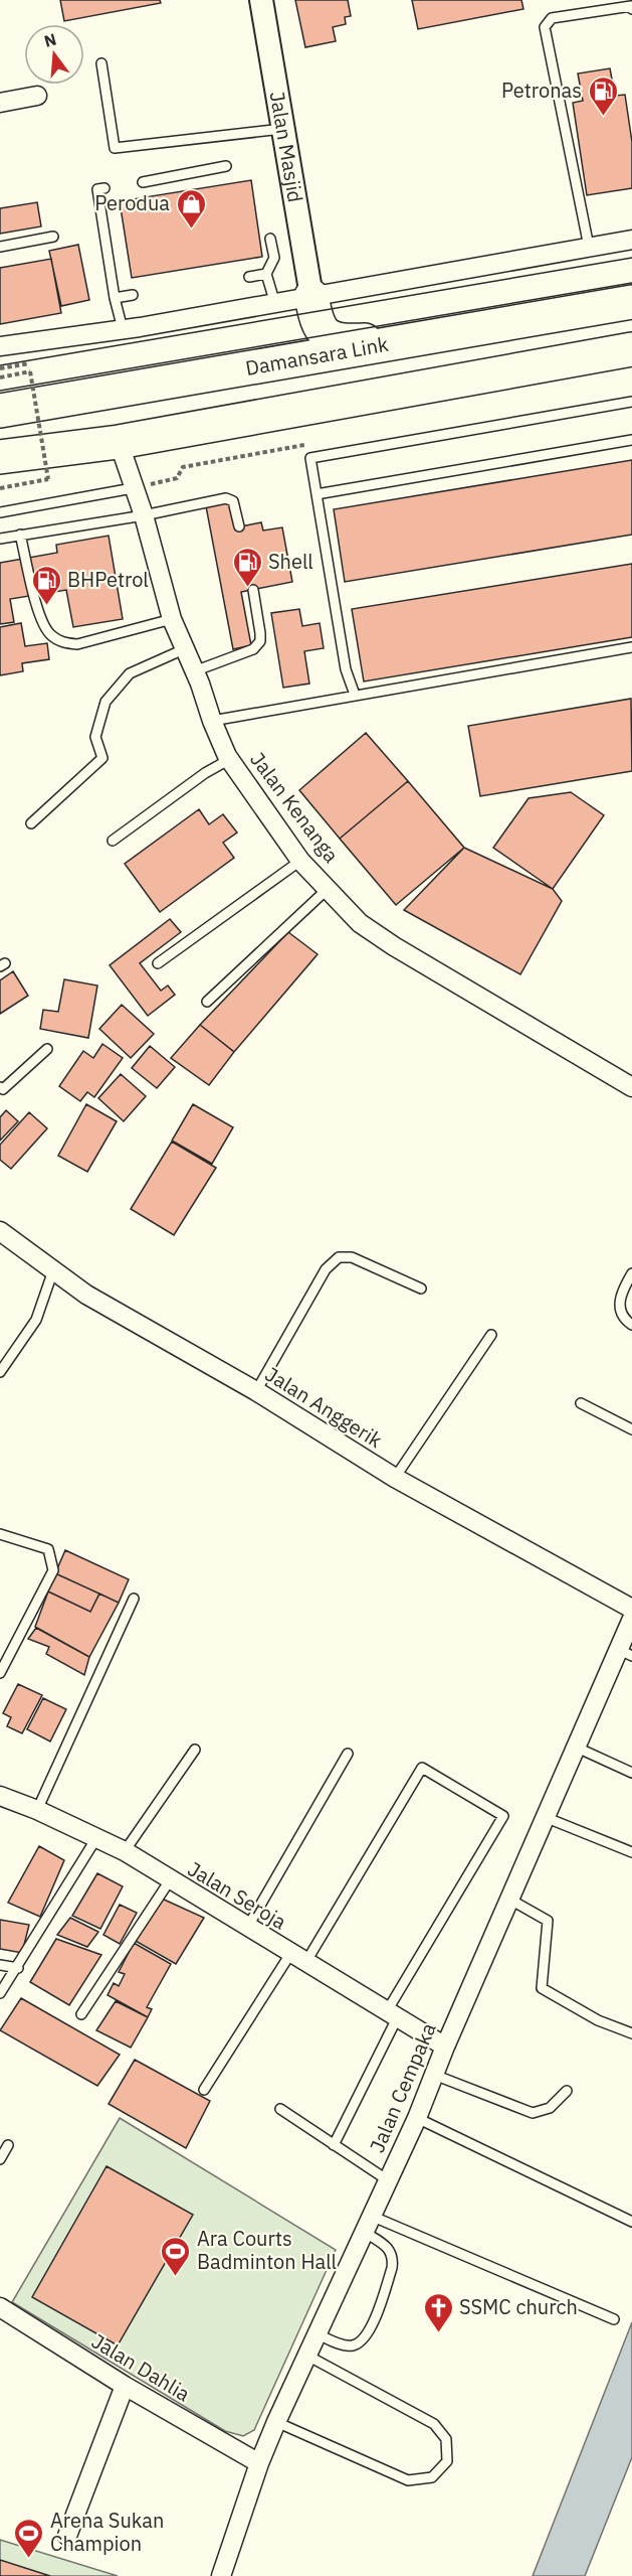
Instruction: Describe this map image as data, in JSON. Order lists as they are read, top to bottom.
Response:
{
  "streets": {
    "highway": ["Damansara Link"],
    "street": [
      "Jalan Masjid",
      "Jalan Kenanga",
      "Jalan Anggerik",
      "Jalan Seroja",
      "Jalan Cempaka",
      "Jalan Dahlia"
    ]
  },
  "crossings": [
    ["Jalan Seroja", "Jalan Cempaka"],
    ["Jalan Cempaka", "Jalan Dahlia"]
  ],
  "places": {
    "fuel station": ["Petronas", "Shell", "BHPetrol"],
    "shop": ["Perodua"],
    "sports": ["Ara Courts Badminton Hall", "Arena Sukan Champion"],
    "church": ["SSMC church"]
  },
  "north": "top"
}
